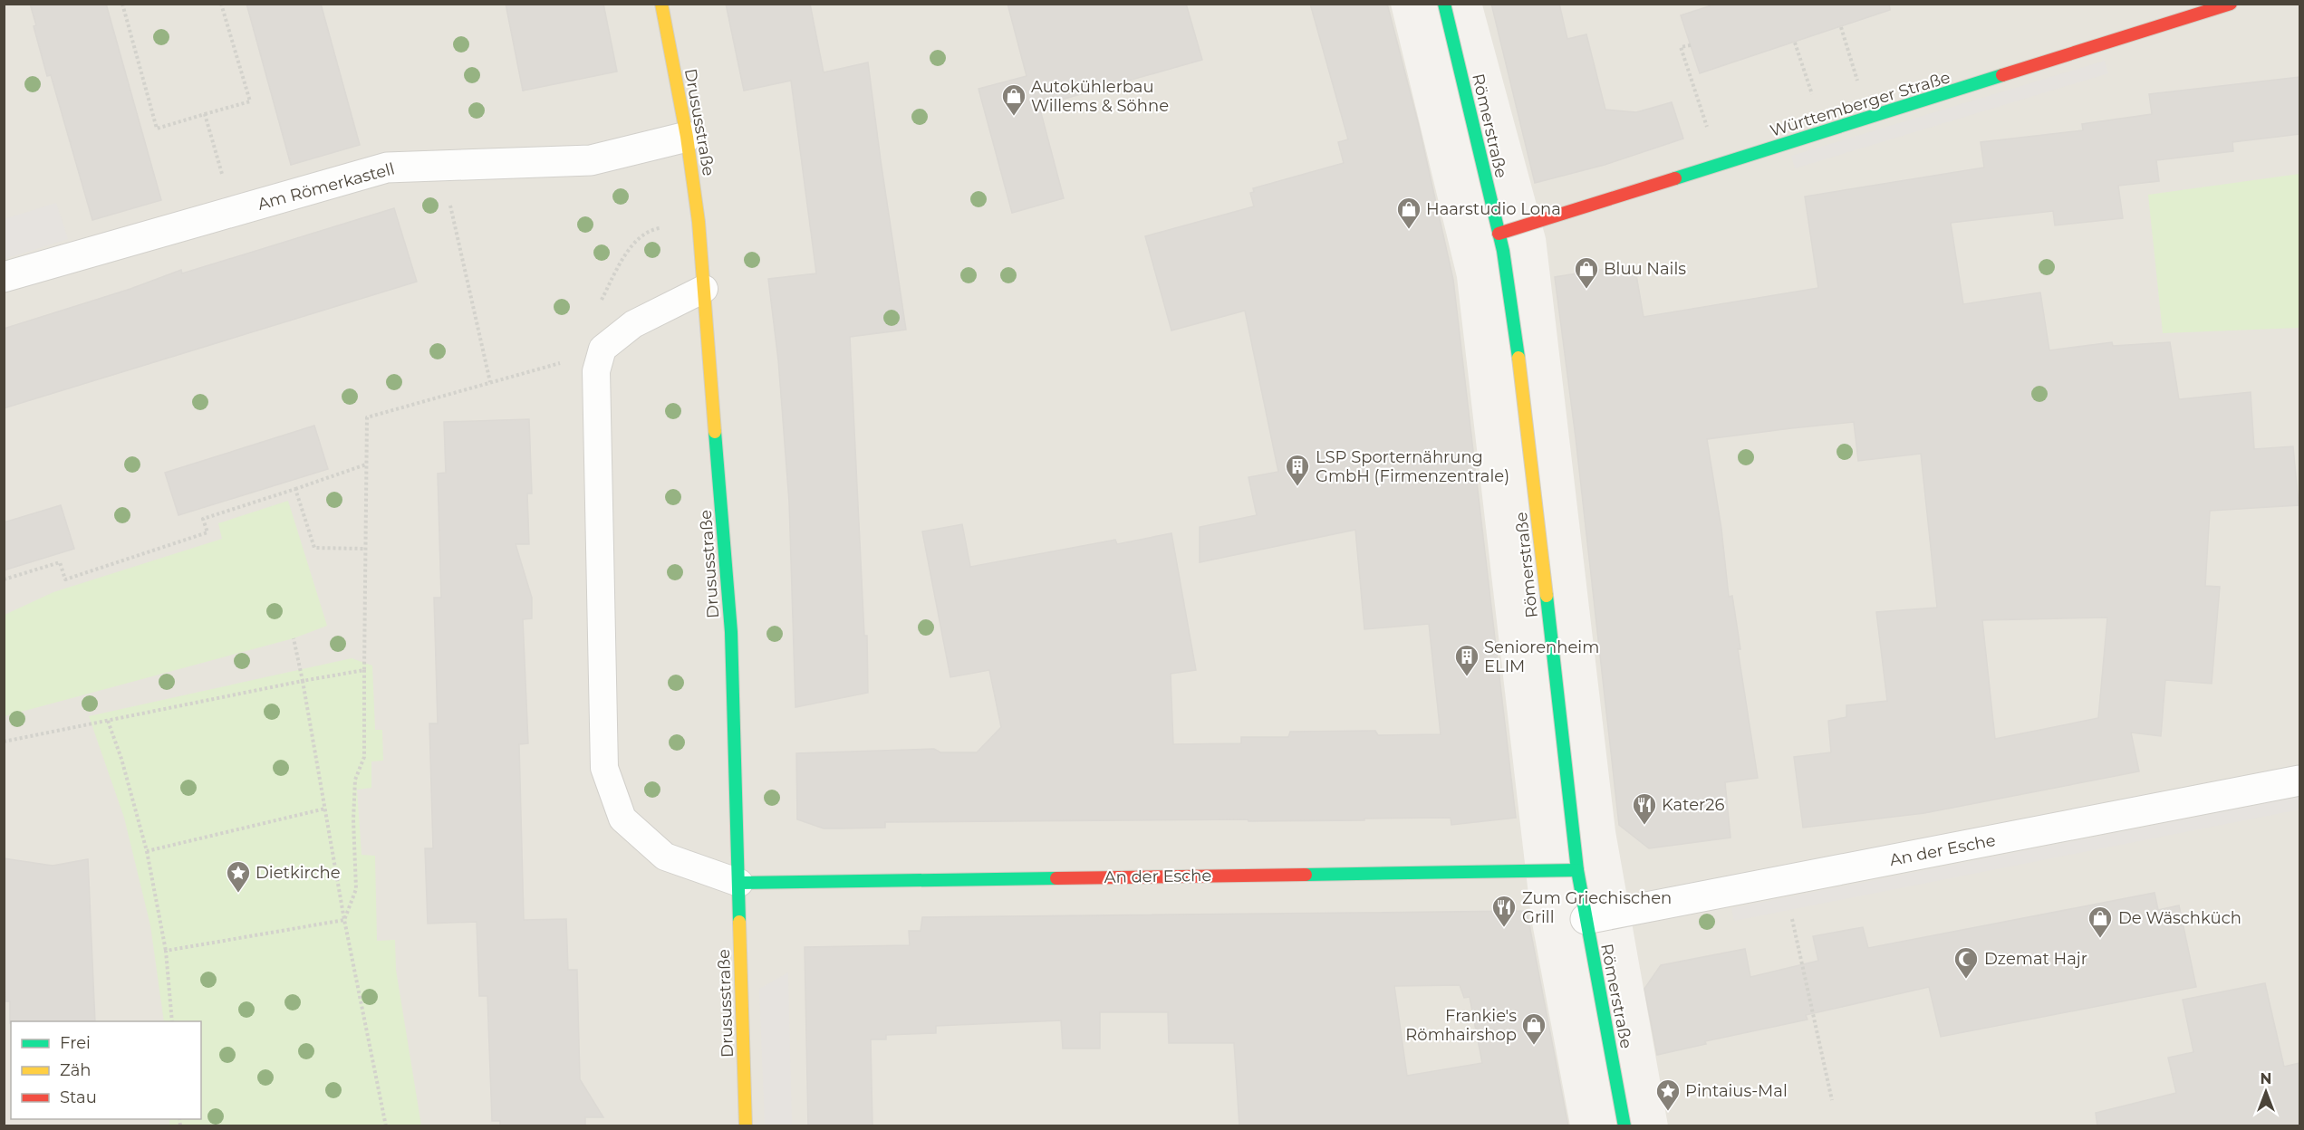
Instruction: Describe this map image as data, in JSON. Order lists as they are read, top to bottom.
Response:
{
  "streets": {
    "street": [
      "Württemberger Straße",
      "Drususstraße",
      "Römerstraße",
      "Am Römerkastell",
      "An der Esche"
    ]
  },
  "crossings": [
    ["Württemberger Straße", "Römerstraße"],
    ["Drususstraße", "Am Römerkastell"],
    ["Drususstraße", "An der Esche"],
    ["Römerstraße", "An der Esche"]
  ],
  "places": {
    "shop": [
      "Autokühlerbau Willems & Söhne",
      "Haarstudio Lona",
      "Bluu Nails",
      "De Wäschküch",
      "Frankie's Römhairshop"
    ],
    "building": ["LSP Sporternährung GmbH (Firmenzentrale)", "Seniorenheim ELIM"],
    "restaurant": ["Kater26", "Zum Griechischen Grill"],
    "place": ["Dietkirche", "Pintaius-Mal"],
    "mosque": ["Dzemat Hajr"]
  },
  "legend": ["Frei", "Zäh", "Stau"],
  "north": "top"
}
